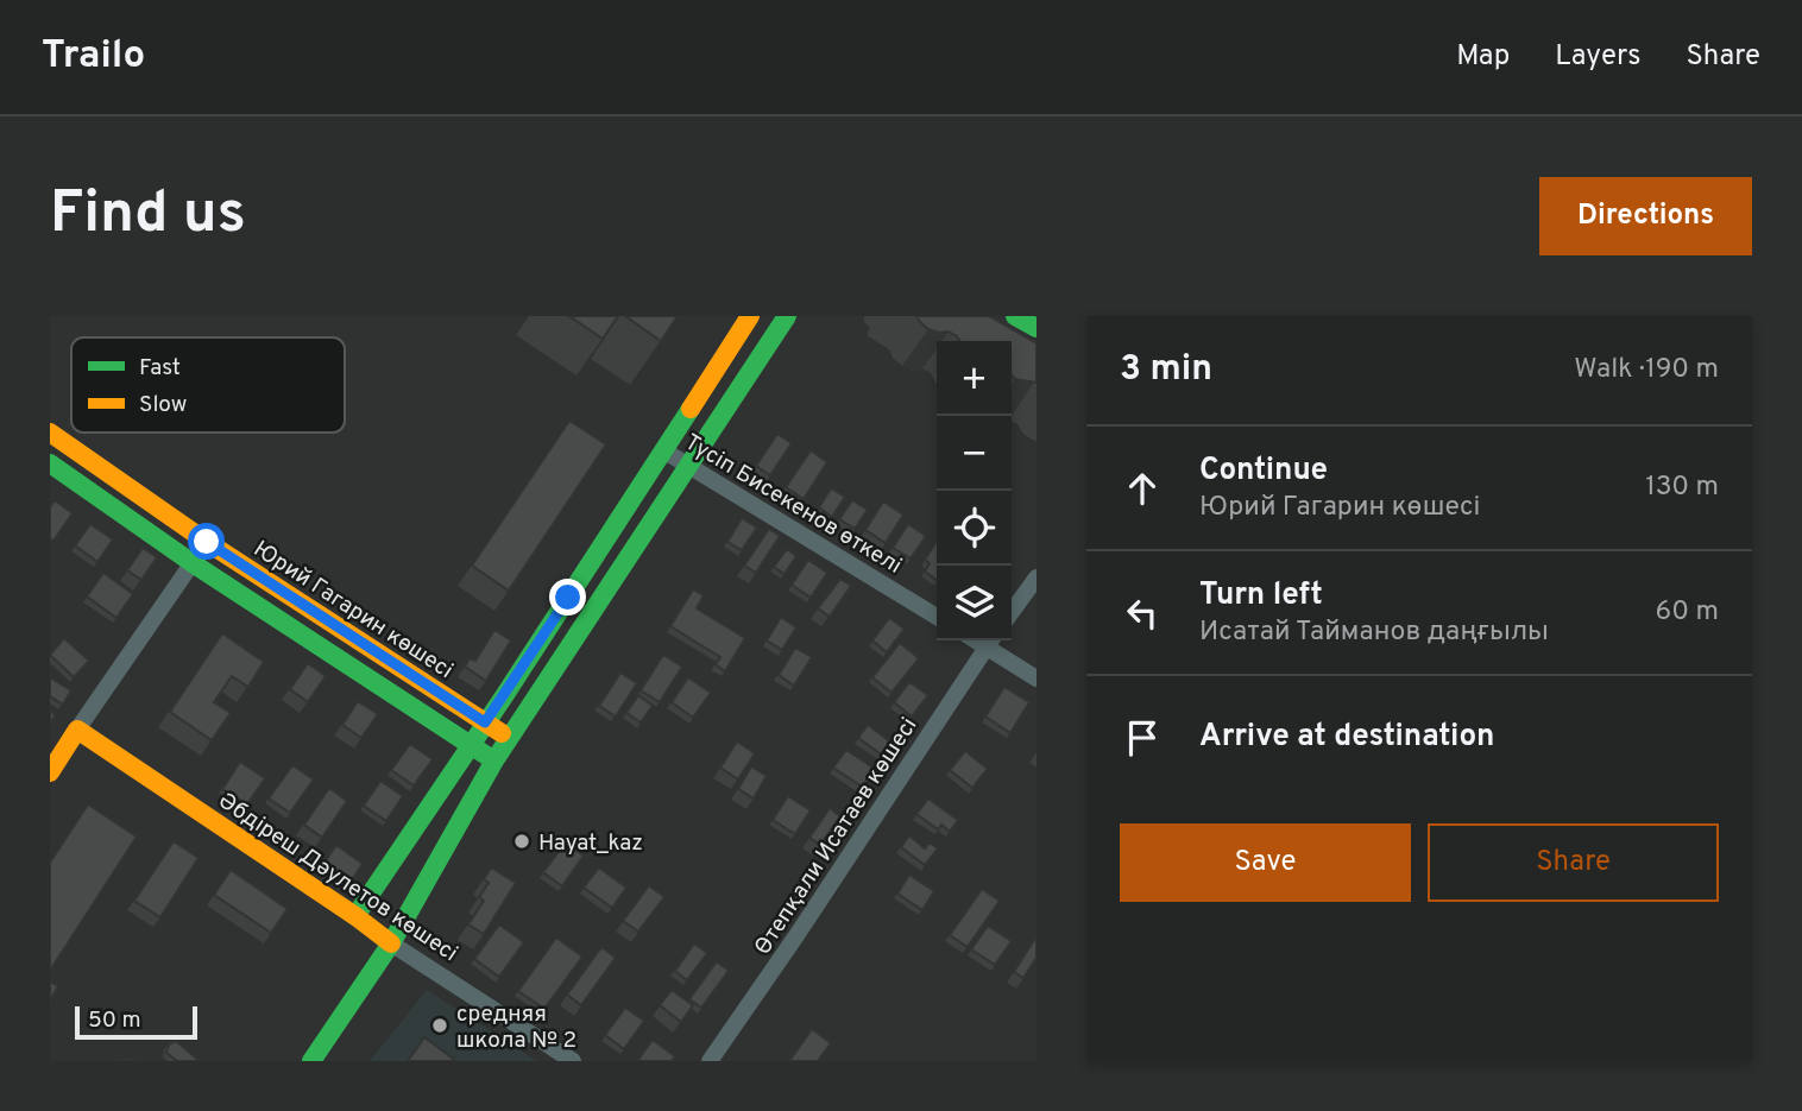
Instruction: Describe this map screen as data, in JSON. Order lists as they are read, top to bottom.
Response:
{
  "streets": {
    "main road": ["Юрий Гагарин көшесі", "Әбдіреш Дәулетов көшесі"],
    "street": ["Түсіп Бисекенов өткелі", "Өтепқали Исатаев көшесі"]
  },
  "places": ["Hayat_kaz", "cредняя школа № 2"],
  "legend": ["Fast", "Slow"],
  "scale_bar": "50 m",
  "page": {
    "header": "Trailo",
    "nav": ["Map", "Layers", "Share"],
    "buttons": [
      "Directions",
      ["Save", "Share"]
    ],
    "title": "Find us",
    "heading": ["3 min", "Walk · 190 m"],
    "map_buttons": ["+", "−"],
    "list": [
      ["Continue", "Юрий Гагарин көшесі", "130 m"],
      ["Turn left", "Исатай Тайманов даңғылы", "60 m"],
      "Arrive at destination"
    ],
    "scale": "50 m"
  }
}
